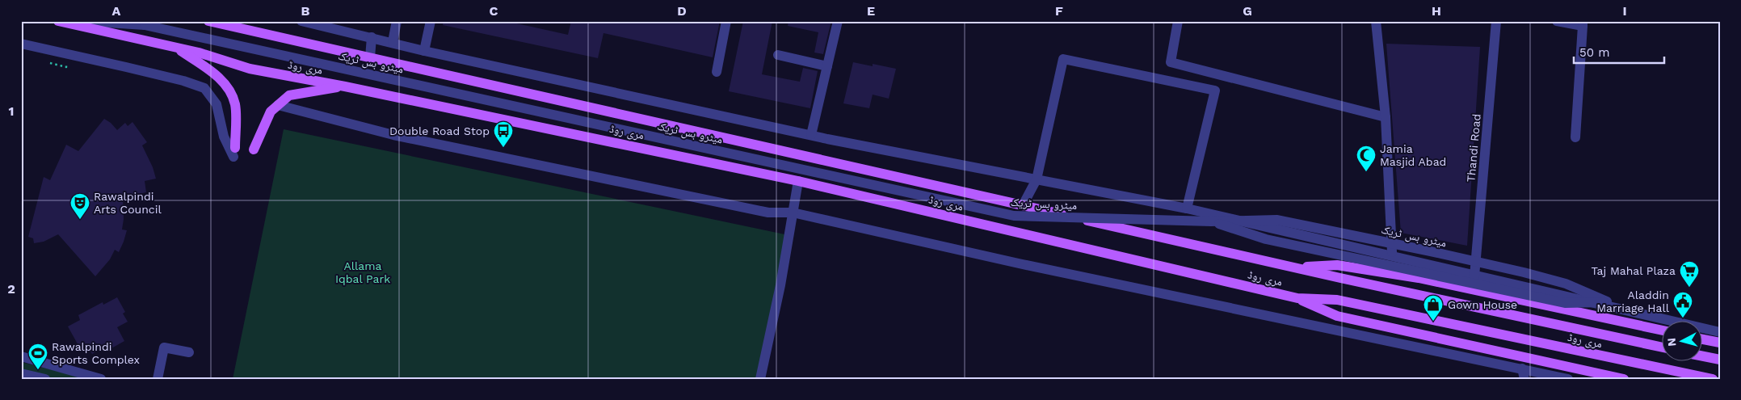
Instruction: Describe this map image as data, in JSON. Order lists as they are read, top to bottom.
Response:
{
  "streets": {
    "main road": ["مری روڈ"],
    "street": ["میٹرو بس ٹریک", "Thandi Road"]
  },
  "parks": ["Allama Iqbal Park"],
  "places": {
    "bus stop": ["Double Road Stop"],
    "mosque": ["Jamia Masjid Abad"],
    "theatre": ["Rawalpindi Arts Council"],
    "supermarket": ["Taj Mahal Plaza"],
    "public building": ["Aladdin Marriage Hall"],
    "shop": ["Gown House"],
    "sports": ["Rawalpindi Sports Complex"]
  },
  "scale_bar": "50 m",
  "north": "left",
  "grid": {
    "columns": [
      "A",
      "B",
      "C",
      "D",
      "E",
      "F",
      "G",
      "H",
      "I"
    ],
    "rows": ["1", "2"]
  }
}
